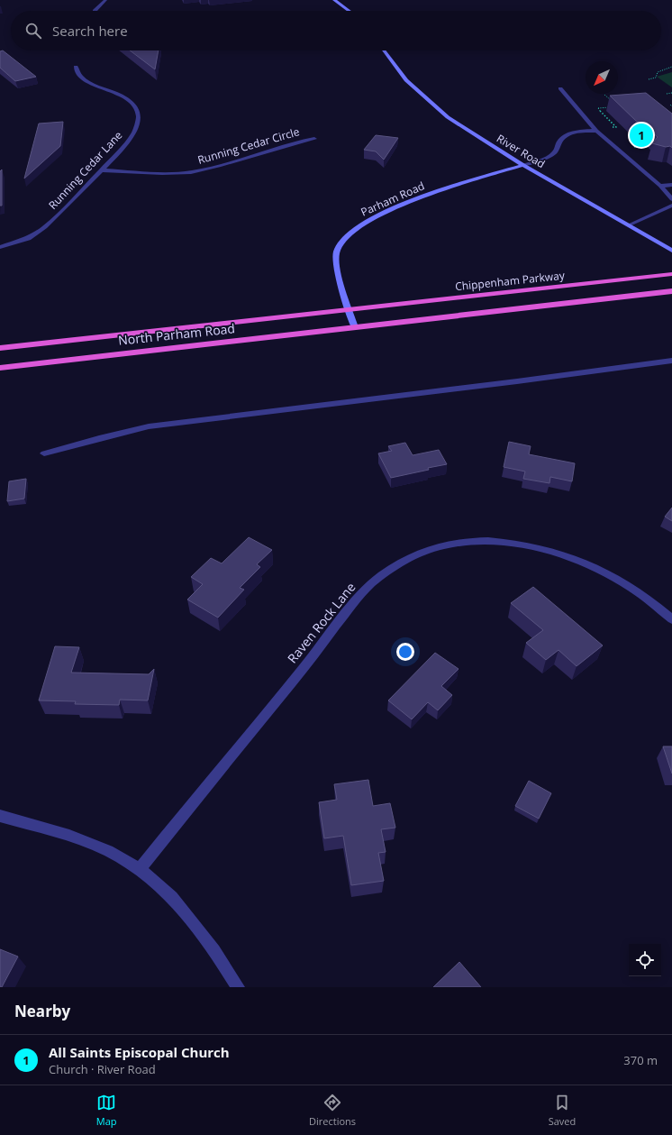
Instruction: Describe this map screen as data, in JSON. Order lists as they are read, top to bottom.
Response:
{
  "streets": {
    "highway": ["Chippenham Parkway", "North Parham Road"],
    "main road": ["River Road", "Parham Road"],
    "street": ["Running Cedar Circle", "Running Cedar Lane", "Raven Rock Lane"]
  },
  "crossings": [
    ["Running Cedar Circle", "Running Cedar Lane"],
    ["River Road", "Parham Road"],
    ["Parham Road", "Chippenham Parkway"],
    ["Parham Road", "North Parham Road"],
    ["Chippenham Parkway", "North Parham Road"]
  ],
  "north": "bottom left",
  "page": {
    "search": "Search here",
    "pins": "1",
    "heading": "Nearby",
    "list": [
      {
        "mark": "1",
        "name": "All Saints Episcopal Church",
        "note": "Church · River Road",
        "value": "370 m"
      }
    ],
    "nav": ["Map", "Directions", "Saved"]
  }
}
